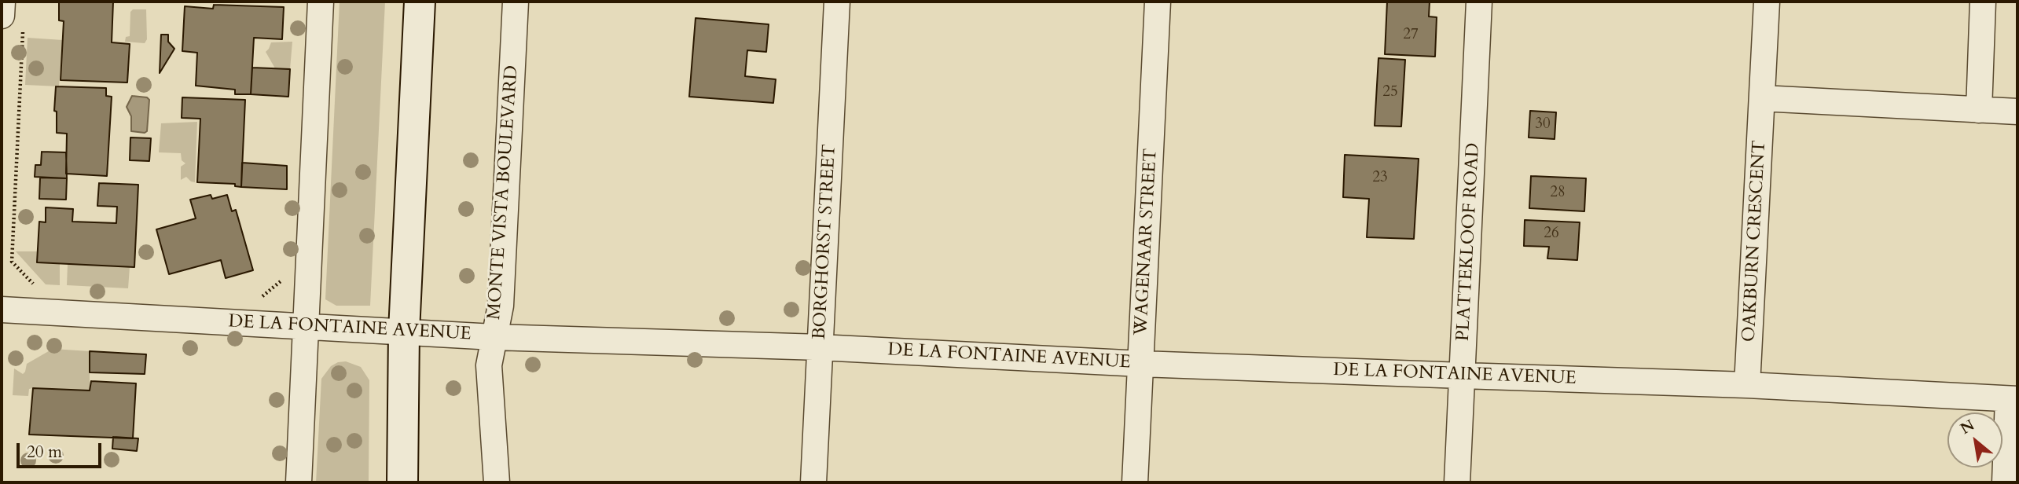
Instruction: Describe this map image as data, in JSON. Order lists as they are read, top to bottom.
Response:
{
  "streets": {
    "street": [
      "MONTE VISTA BOULEVARD",
      "OAKBURN CRESCENT",
      "BORGHORST STREET",
      "WAGENAAR STREET",
      "PLATTEKLOOF ROAD",
      "DE LA FONTAINE AVENUE"
    ]
  },
  "crossings": [
    ["MONTE VISTA BOULEVARD", "DE LA FONTAINE AVENUE"],
    ["OAKBURN CRESCENT", "DE LA FONTAINE AVENUE"],
    ["BORGHORST STREET", "DE LA FONTAINE AVENUE"],
    ["WAGENAAR STREET", "DE LA FONTAINE AVENUE"],
    ["PLATTEKLOOF ROAD", "DE LA FONTAINE AVENUE"]
  ],
  "house_numbers": [
    "27",
    "25",
    "30",
    "23",
    "28",
    "26"
  ],
  "scale_bar": "20 m",
  "north": "top left"
}
